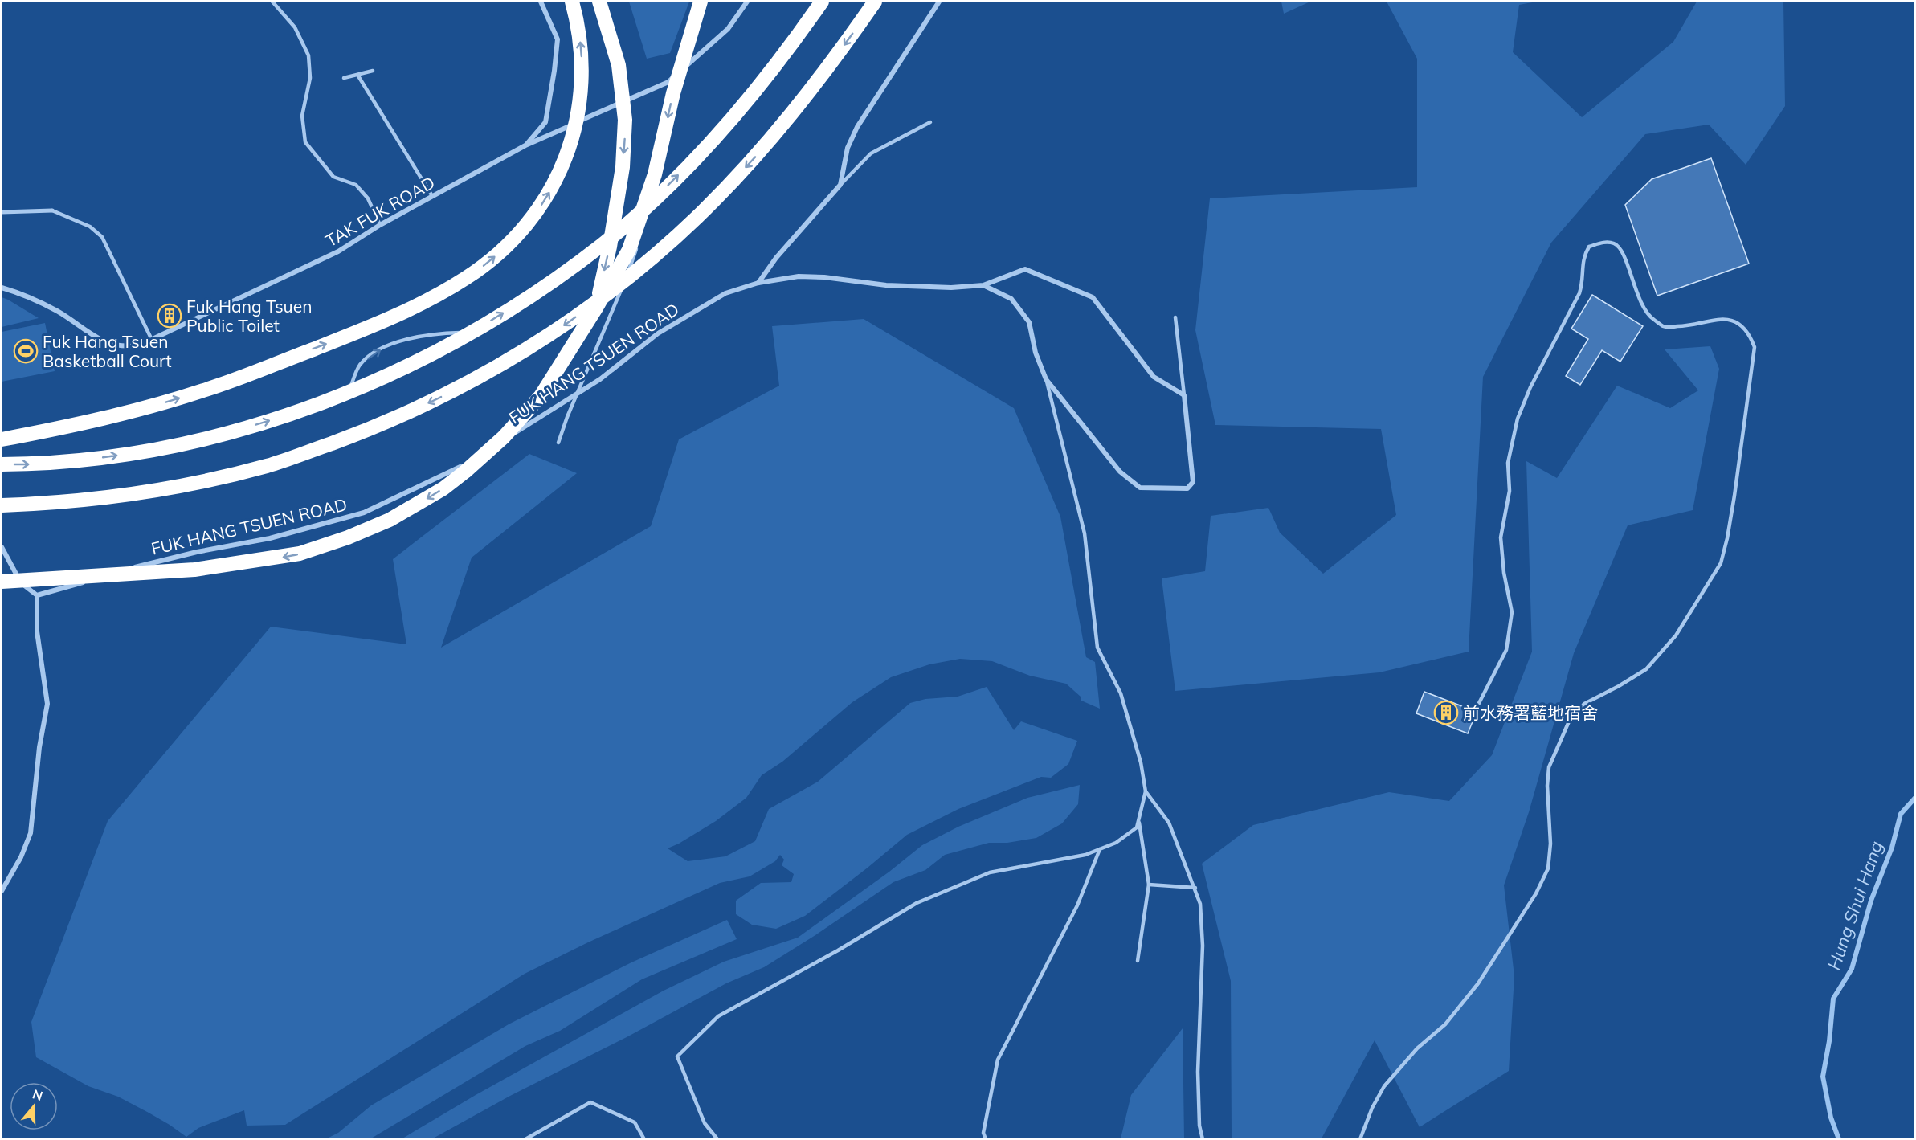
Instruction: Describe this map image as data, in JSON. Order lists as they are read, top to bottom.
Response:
{
  "streets": {
    "street": ["TAK FUK ROAD", "FUK HANG TSUEN ROAD"]
  },
  "water": ["Hung Shui Hang"],
  "places": {
    "building": ["Fuk Hang Tsuen Public Toilet", "前水務署藍地宿舍"],
    "sports": ["Fuk Hang Tsuen Basketball Court"]
  },
  "north": "top"
}
